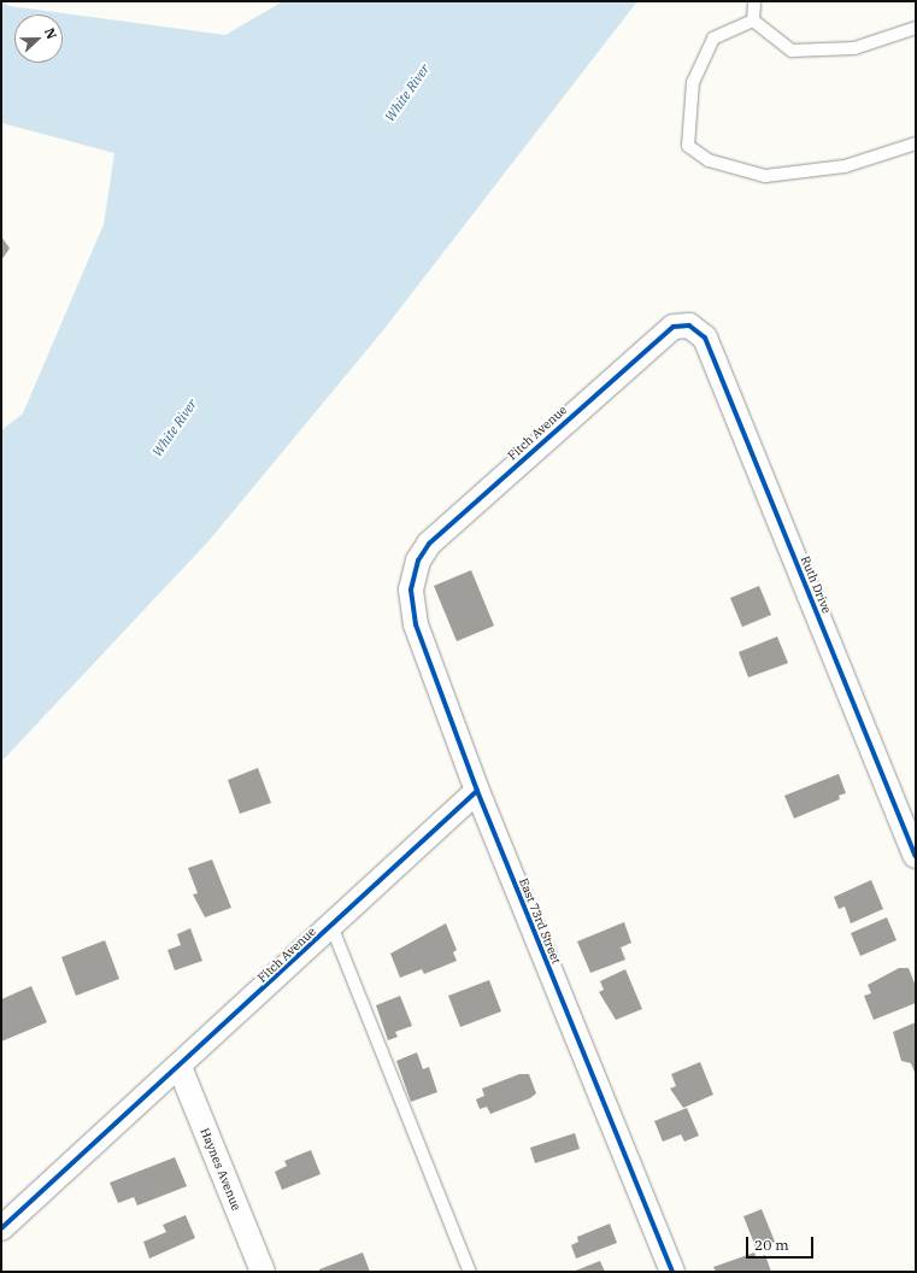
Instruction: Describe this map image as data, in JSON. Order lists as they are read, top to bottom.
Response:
{
  "streets": {
    "street": [
      "Fitch Avenue",
      "Ruth Drive",
      "East 73rd Street",
      "Haynes Avenue"
    ]
  },
  "crossings": [
    ["Fitch Avenue", "Ruth Drive"],
    ["Fitch Avenue", "East 73rd Street"],
    ["Fitch Avenue", "Haynes Avenue"]
  ],
  "water": ["White River"],
  "scale_bar": "20 m",
  "north": "right"
}
